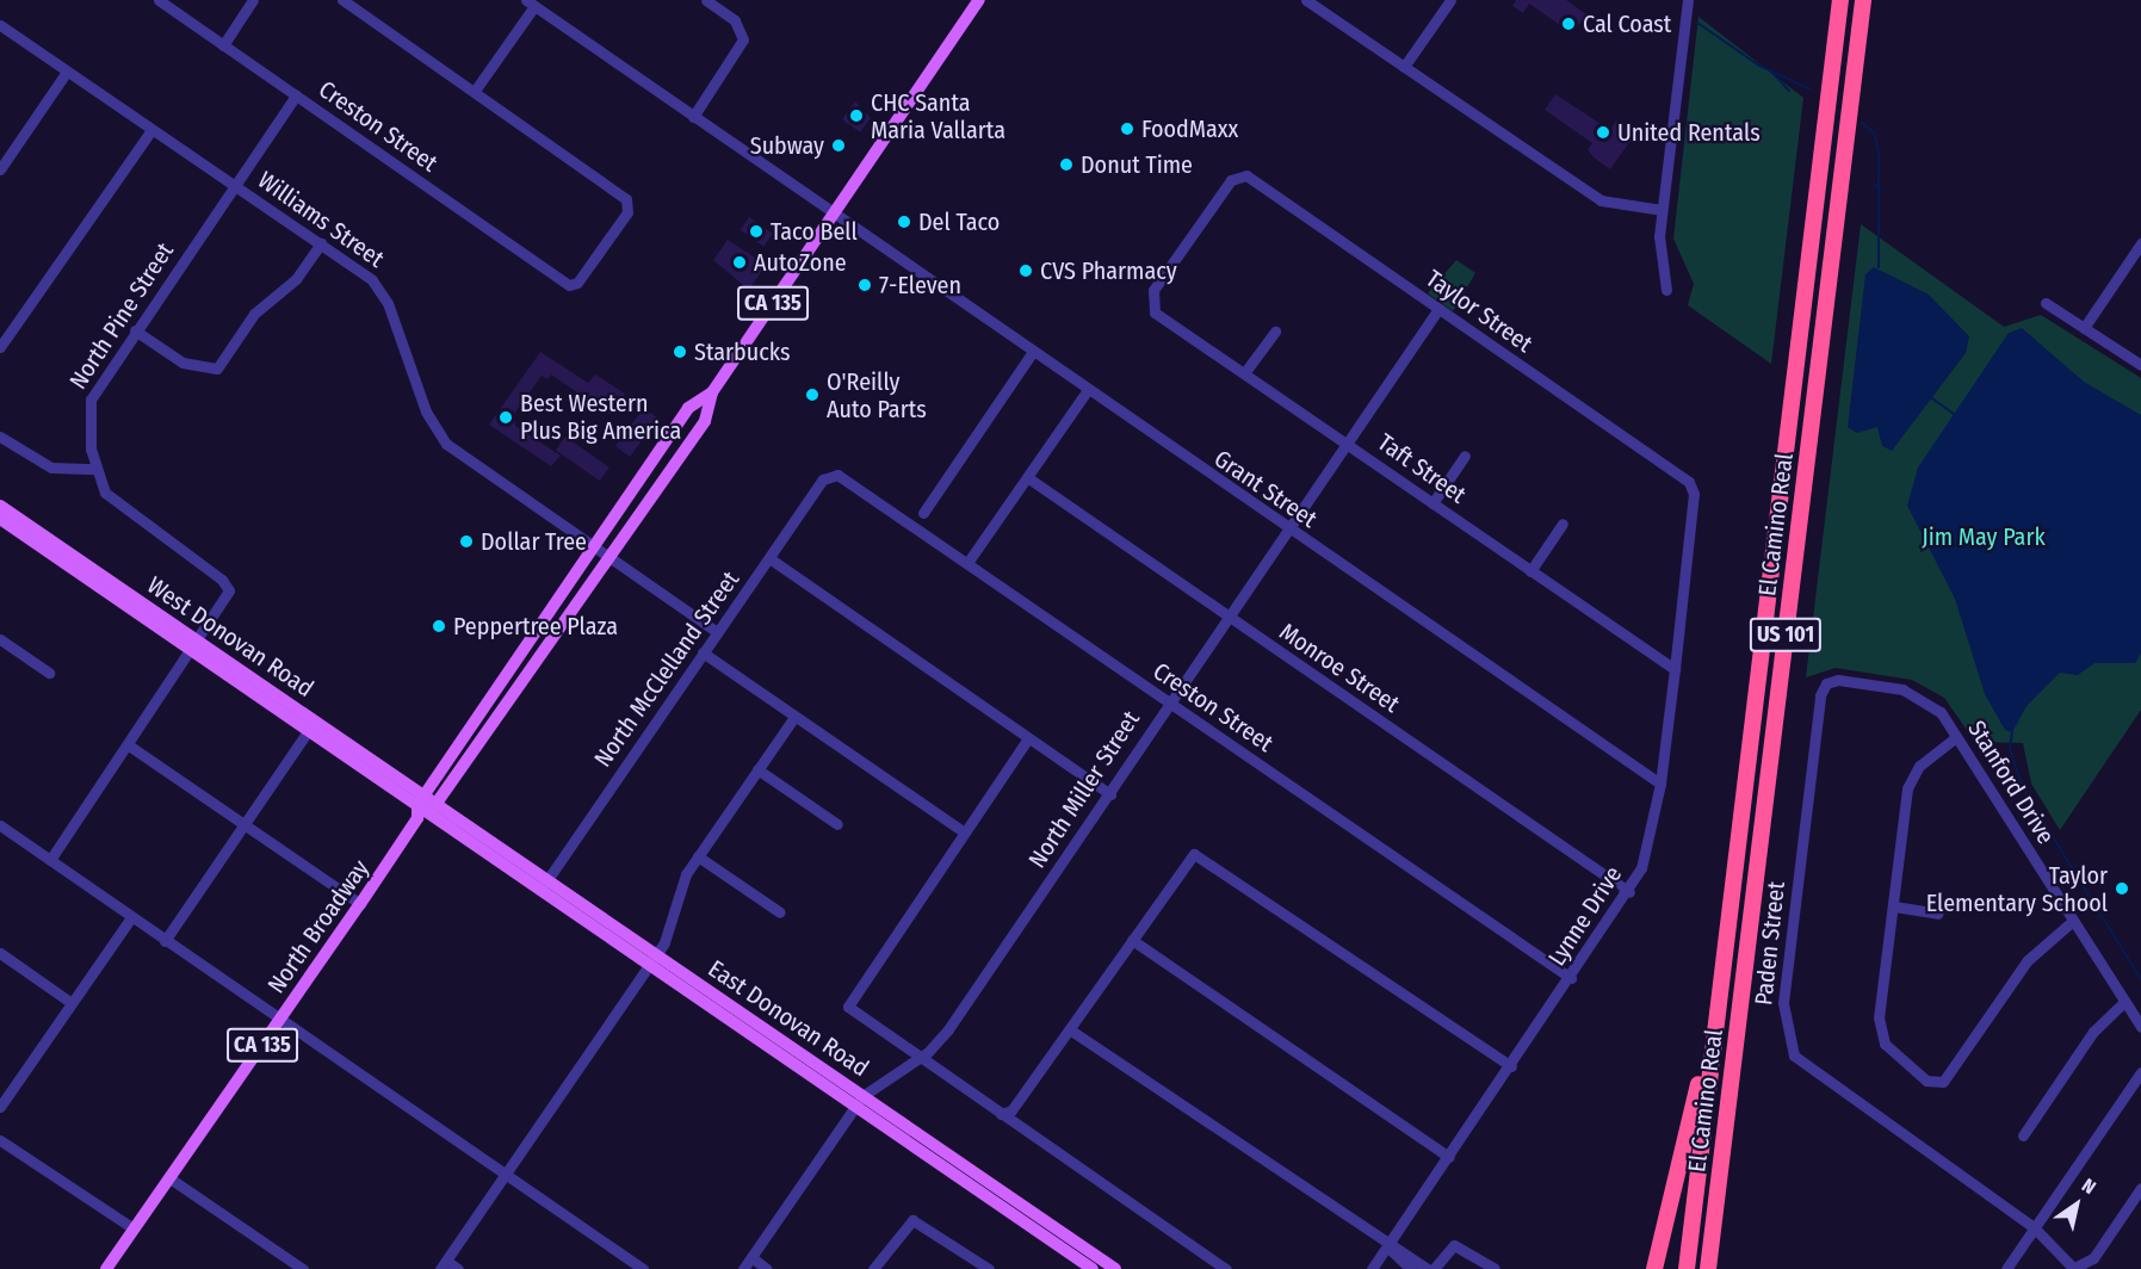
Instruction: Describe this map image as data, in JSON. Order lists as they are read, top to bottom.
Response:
{
  "streets": {
    "highway": ["El Camino Real", "US 101"],
    "main road": [
      "CA 135",
      "West Donovan Road",
      "North Broadway",
      "East Donovan Road"
    ],
    "street": [
      "Creston Street",
      "Williams Street",
      "Taylor Street",
      "North Pine Street",
      "Taft Street",
      "Grant Street",
      "Monroe Street",
      "North McClelland Street",
      "Stanford Drive",
      "North Miller Street",
      "Lynne Drive",
      "Paden Street"
    ]
  },
  "crossings": [
    ["Creston Street", "North Pine Street"],
    ["Creston Street", "North McClelland Street"],
    ["Creston Street", "North Miller Street"],
    ["Creston Street", "Lynne Drive"],
    ["Williams Street", "North Pine Street"],
    ["Williams Street", "North McClelland Street"],
    ["Williams Street", "North Broadway"],
    ["Taylor Street", "Taft Street"],
    ["Taylor Street", "North Miller Street"],
    ["Taylor Street", "Lynne Drive"],
    ["North Pine Street", "West Donovan Road"],
    ["Taft Street", "North Miller Street"],
    ["Taft Street", "Lynne Drive"],
    ["Grant Street", "North Miller Street"],
    ["Grant Street", "Lynne Drive"],
    ["Grant Street", "North Broadway"],
    ["West Donovan Road", "North Broadway"],
    ["West Donovan Road", "East Donovan Road"],
    ["Monroe Street", "North Miller Street"],
    ["Monroe Street", "Lynne Drive"],
    ["North McClelland Street", "East Donovan Road"],
    ["Stanford Drive", "Paden Street"],
    ["North Miller Street", "East Donovan Road"],
    ["North Broadway", "East Donovan Road"]
  ],
  "parks": ["Jim May Park"],
  "places": [
    "Cal Coast",
    "CHC Santa Maria Vallarta",
    "FoodMaxx",
    "United Rentals",
    "Subway",
    "Donut Time",
    "Del Taco",
    "Taco Bell",
    "AutoZone",
    "CVS Pharmacy",
    "7-Eleven",
    "Starbucks",
    "O'Reilly Auto Parts",
    "Best Western Plus Big America",
    "Dollar Tree",
    "Peppertree Plaza",
    "Taylor Elementary School"
  ],
  "north": "top right"
}
